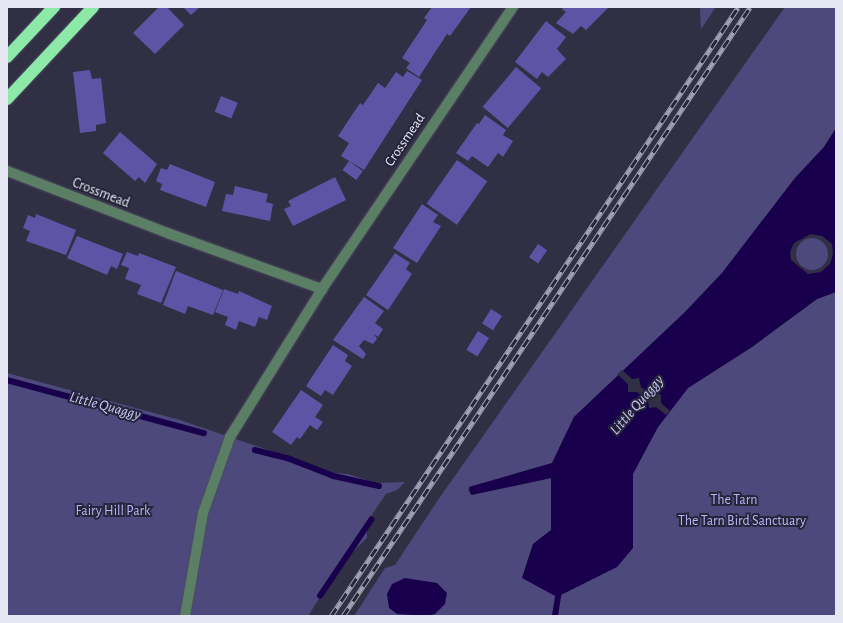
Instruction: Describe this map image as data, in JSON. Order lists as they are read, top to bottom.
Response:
{
  "streets": {
    "street": ["Crossmead"]
  },
  "water": ["Little Quaggy"],
  "parks": ["The Tarn", "Fairy Hill Park", "The Tarn Bird Sanctuary"]
}
